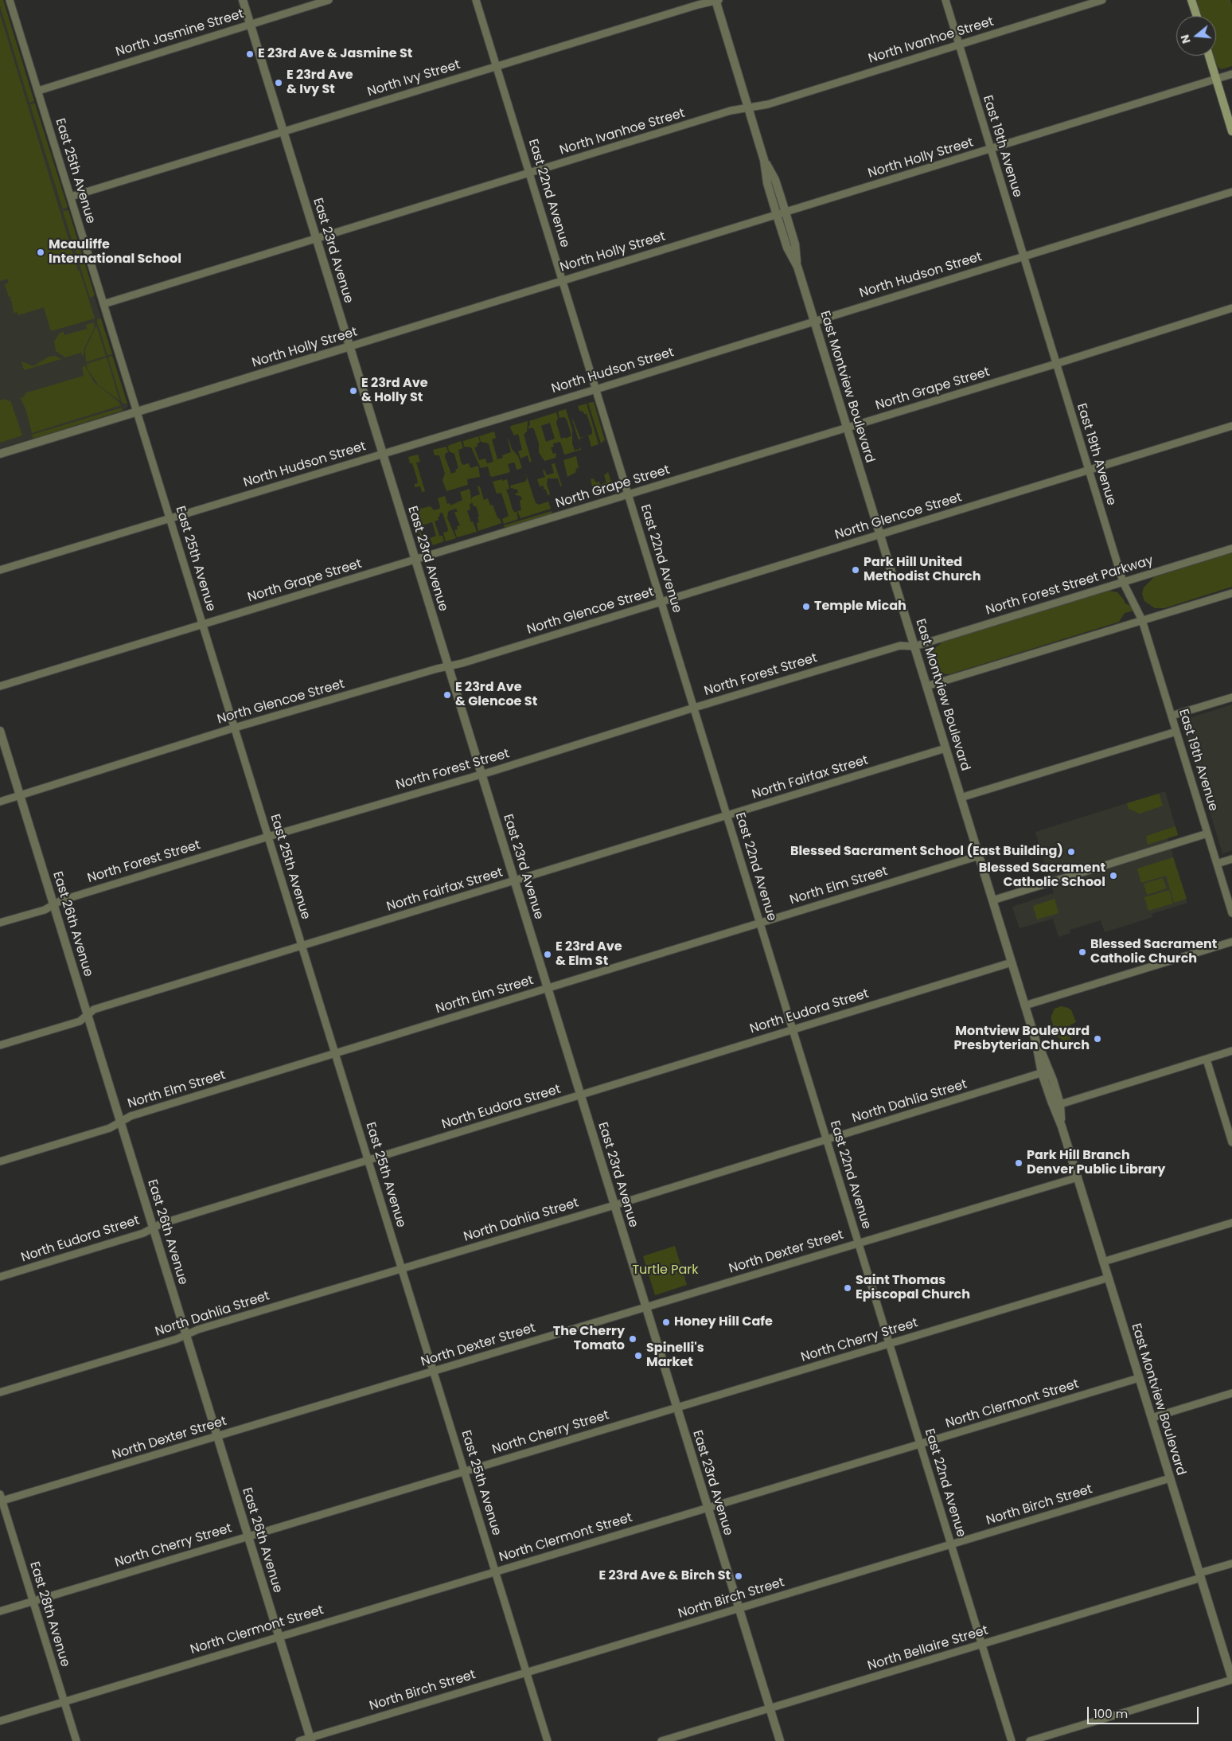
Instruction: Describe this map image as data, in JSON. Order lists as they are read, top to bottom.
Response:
{
  "streets": {
    "street": [
      "North Jasmine Street",
      "North Ivanhoe Street",
      "North Ivy Street",
      "East 19th Avenue",
      "North Holly Street",
      "East 25th Avenue",
      "East 22nd Avenue",
      "East 23rd Avenue",
      "North Hudson Street",
      "East Montview Boulevard",
      "North Grape Street",
      "North Glencoe Street",
      "North Forest Street Parkway",
      "North Forest Street",
      "North Fairfax Street",
      "North Elm Street",
      "East 26th Avenue",
      "North Eudora Street",
      "North Dahlia Street",
      "North Dexter Street",
      "North Cherry Street",
      "North Clermont Street",
      "North Birch Street",
      "East 28th Avenue",
      "North Bellaire Street"
    ]
  },
  "crossings": [
    ["North Jasmine Street", "East 25th Avenue"],
    ["North Jasmine Street", "East 23rd Avenue"],
    ["North Ivanhoe Street", "East 19th Avenue"],
    ["North Ivanhoe Street", "East 25th Avenue"],
    ["North Ivanhoe Street", "East 22nd Avenue"],
    ["North Ivanhoe Street", "East 23rd Avenue"],
    ["North Ivanhoe Street", "East Montview Boulevard"],
    ["North Ivy Street", "East 25th Avenue"],
    ["North Ivy Street", "East 22nd Avenue"],
    ["North Ivy Street", "East 23rd Avenue"],
    ["North Ivy Street", "East Montview Boulevard"],
    ["East 19th Avenue", "North Holly Street"],
    ["East 19th Avenue", "North Hudson Street"],
    ["East 19th Avenue", "North Grape Street"],
    ["East 19th Avenue", "North Glencoe Street"],
    ["East 19th Avenue", "North Forest Street Parkway"],
    ["North Holly Street", "East 25th Avenue"],
    ["North Holly Street", "East 22nd Avenue"],
    ["North Holly Street", "East 23rd Avenue"],
    ["North Holly Street", "East Montview Boulevard"],
    ["East 25th Avenue", "North Hudson Street"],
    ["East 25th Avenue", "North Grape Street"],
    ["East 25th Avenue", "North Glencoe Street"],
    ["East 25th Avenue", "North Forest Street"],
    ["East 25th Avenue", "North Fairfax Street"],
    ["East 25th Avenue", "North Elm Street"],
    ["East 25th Avenue", "North Eudora Street"],
    ["East 25th Avenue", "North Dahlia Street"],
    ["East 25th Avenue", "North Dexter Street"],
    ["East 25th Avenue", "North Cherry Street"],
    ["East 25th Avenue", "North Clermont Street"],
    ["East 25th Avenue", "North Birch Street"],
    ["East 22nd Avenue", "North Hudson Street"],
    ["East 22nd Avenue", "North Grape Street"],
    ["East 22nd Avenue", "North Glencoe Street"],
    ["East 22nd Avenue", "North Forest Street"],
    ["East 22nd Avenue", "North Fairfax Street"],
    ["East 22nd Avenue", "North Elm Street"],
    ["East 22nd Avenue", "North Eudora Street"],
    ["East 22nd Avenue", "North Dahlia Street"],
    ["East 22nd Avenue", "North Dexter Street"],
    ["East 22nd Avenue", "North Cherry Street"],
    ["East 22nd Avenue", "North Clermont Street"],
    ["East 22nd Avenue", "North Birch Street"],
    ["East 22nd Avenue", "North Bellaire Street"],
    ["East 23rd Avenue", "North Hudson Street"],
    ["East 23rd Avenue", "North Grape Street"],
    ["East 23rd Avenue", "North Glencoe Street"],
    ["East 23rd Avenue", "North Forest Street"],
    ["East 23rd Avenue", "North Fairfax Street"],
    ["East 23rd Avenue", "North Elm Street"],
    ["East 23rd Avenue", "North Eudora Street"],
    ["East 23rd Avenue", "North Dahlia Street"],
    ["East 23rd Avenue", "North Dexter Street"],
    ["East 23rd Avenue", "North Cherry Street"],
    ["East 23rd Avenue", "North Clermont Street"],
    ["East 23rd Avenue", "North Birch Street"],
    ["East 23rd Avenue", "North Bellaire Street"],
    ["North Hudson Street", "East Montview Boulevard"],
    ["East Montview Boulevard", "North Grape Street"],
    ["East Montview Boulevard", "North Glencoe Street"],
    ["East Montview Boulevard", "North Forest Street Parkway"],
    ["East Montview Boulevard", "North Forest Street"],
    ["East Montview Boulevard", "North Fairfax Street"],
    ["East Montview Boulevard", "North Elm Street"],
    ["East Montview Boulevard", "North Eudora Street"],
    ["East Montview Boulevard", "North Dahlia Street"],
    ["East Montview Boulevard", "North Dexter Street"],
    ["East Montview Boulevard", "North Cherry Street"],
    ["East Montview Boulevard", "North Clermont Street"],
    ["East Montview Boulevard", "North Birch Street"],
    ["East Montview Boulevard", "North Bellaire Street"],
    ["North Glencoe Street", "East 26th Avenue"],
    ["North Forest Street Parkway", "North Forest Street"],
    ["North Forest Street", "East 26th Avenue"],
    ["North Fairfax Street", "East 26th Avenue"],
    ["North Elm Street", "East 26th Avenue"],
    ["East 26th Avenue", "North Eudora Street"],
    ["East 26th Avenue", "North Dahlia Street"],
    ["East 26th Avenue", "North Dexter Street"],
    ["East 26th Avenue", "North Cherry Street"],
    ["East 26th Avenue", "North Clermont Street"],
    ["East 26th Avenue", "North Birch Street"],
    ["North Dexter Street", "East 28th Avenue"],
    ["North Cherry Street", "East 28th Avenue"],
    ["North Clermont Street", "East 28th Avenue"]
  ],
  "parks": ["Turtle Park"],
  "places": [
    "E 23rd Ave & Jasmine St",
    "E 23rd Ave & Ivy St",
    "Mcauliffe International School",
    "E 23rd Ave & Holly St",
    "Park Hill United Methodist Church",
    "Temple Micah",
    "E 23rd Ave & Glencoe St",
    "Blessed Sacrament School (East Building)",
    "Blessed Sacrament Catholic School",
    "Blessed Sacrament Catholic Church",
    "E 23rd Ave & Elm St",
    "Montview Boulevard Presbyterian Church",
    "Park Hill Branch Denver Public Library",
    "Saint Thomas Episcopal Church",
    "Honey Hill Cafe",
    "The Cherry Tomato",
    "Spinelli's Market",
    "E 23rd Ave & Birch St"
  ],
  "scale_bar": "100 m",
  "north": "left"
}
